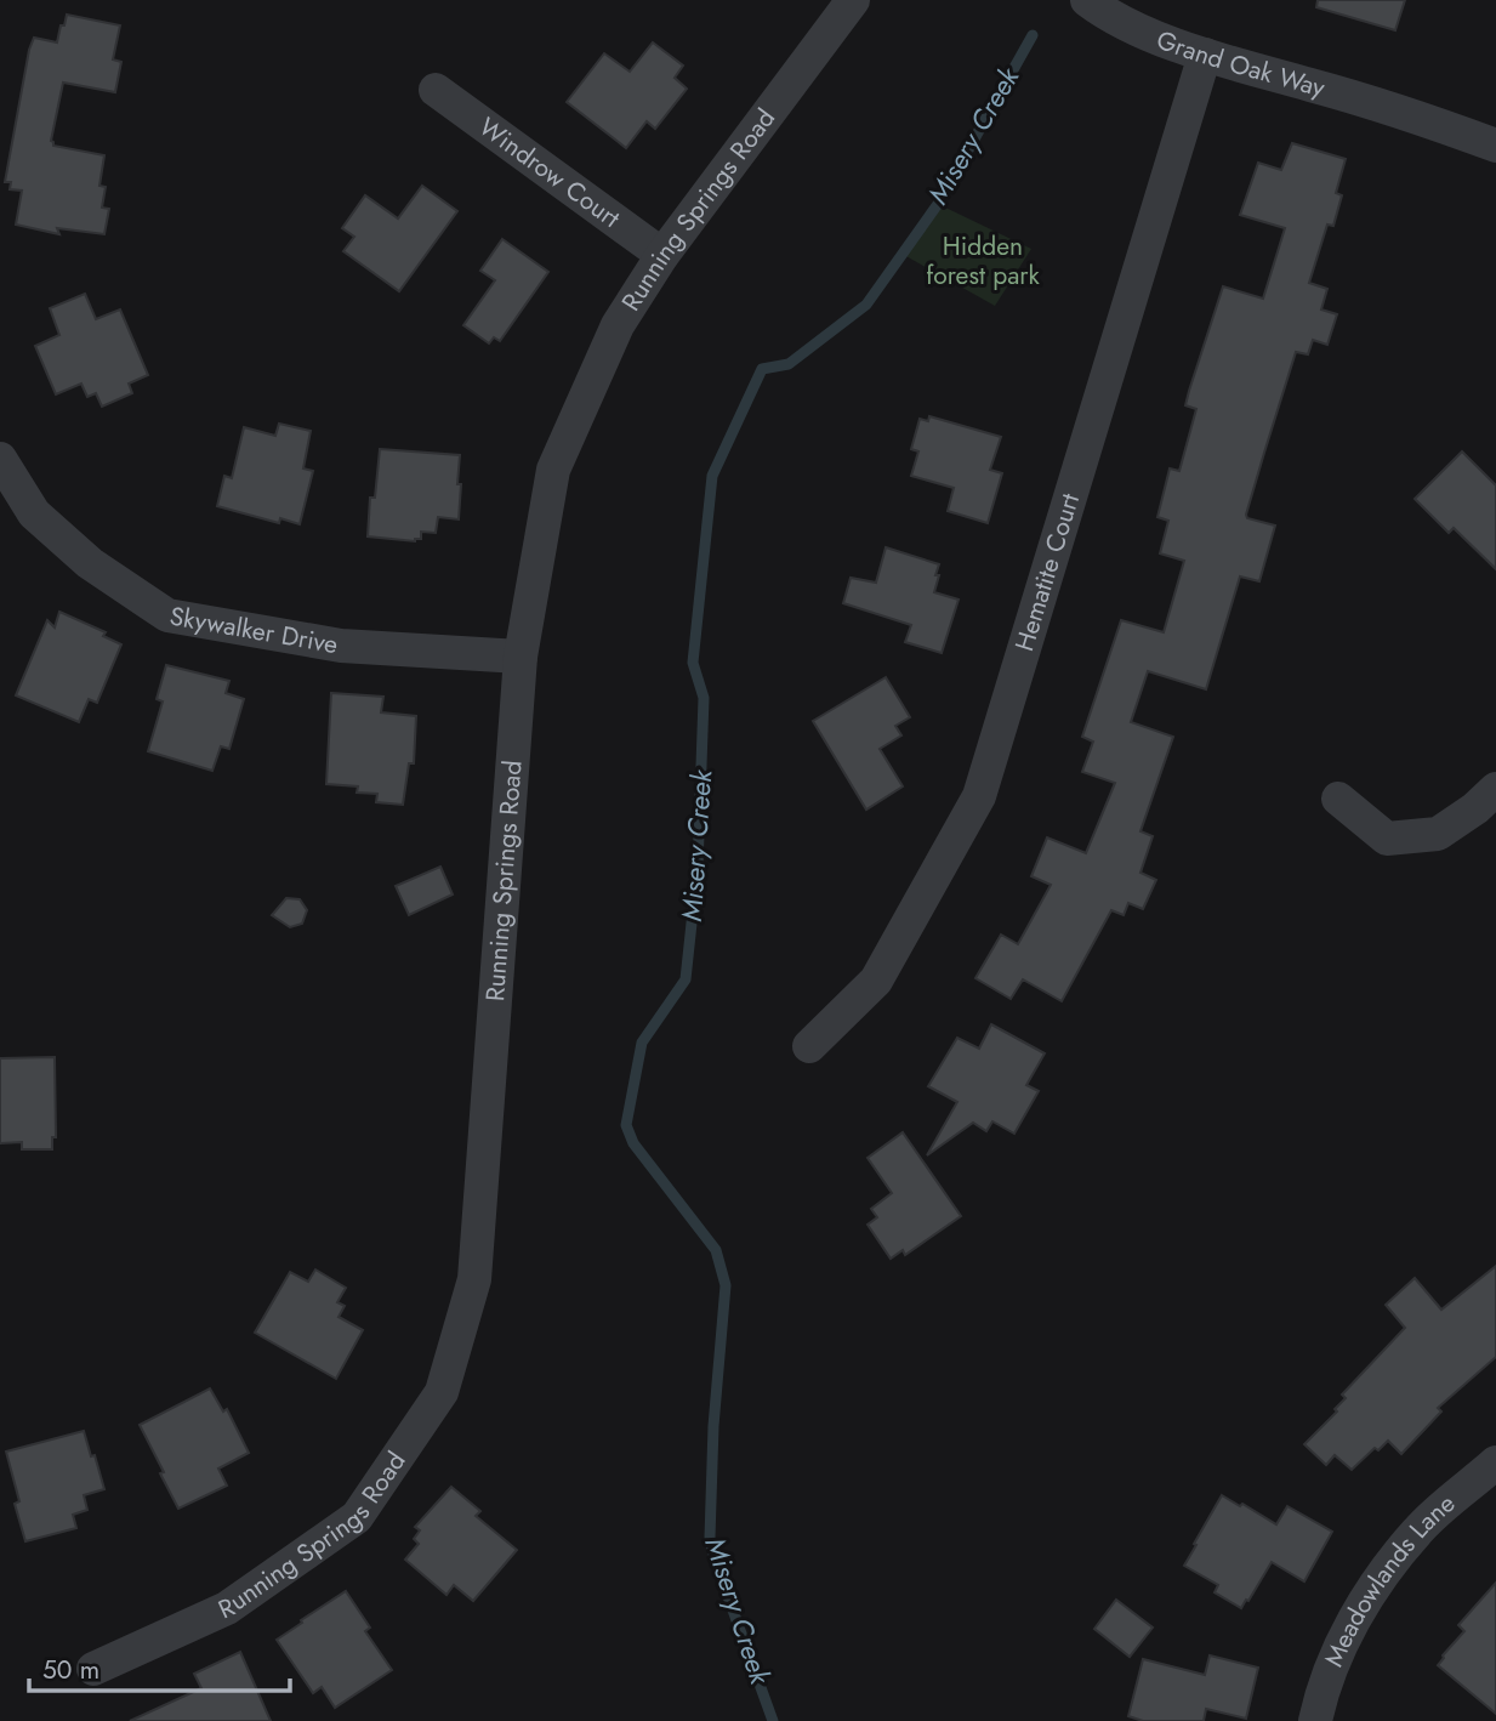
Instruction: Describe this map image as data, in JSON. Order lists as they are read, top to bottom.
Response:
{
  "streets": {
    "street": [
      "Grand Oak Way",
      "Windrow Court",
      "Running Springs Road",
      "Hematite Court",
      "Skywalker Drive",
      "Meadowlands Lane"
    ]
  },
  "crossings": [
    ["Grand Oak Way", "Hematite Court"],
    ["Windrow Court", "Running Springs Road"],
    ["Running Springs Road", "Skywalker Drive"]
  ],
  "water": ["Misery Creek"],
  "parks": ["Hidden forest park"],
  "scale_bar": "50 m"
}
